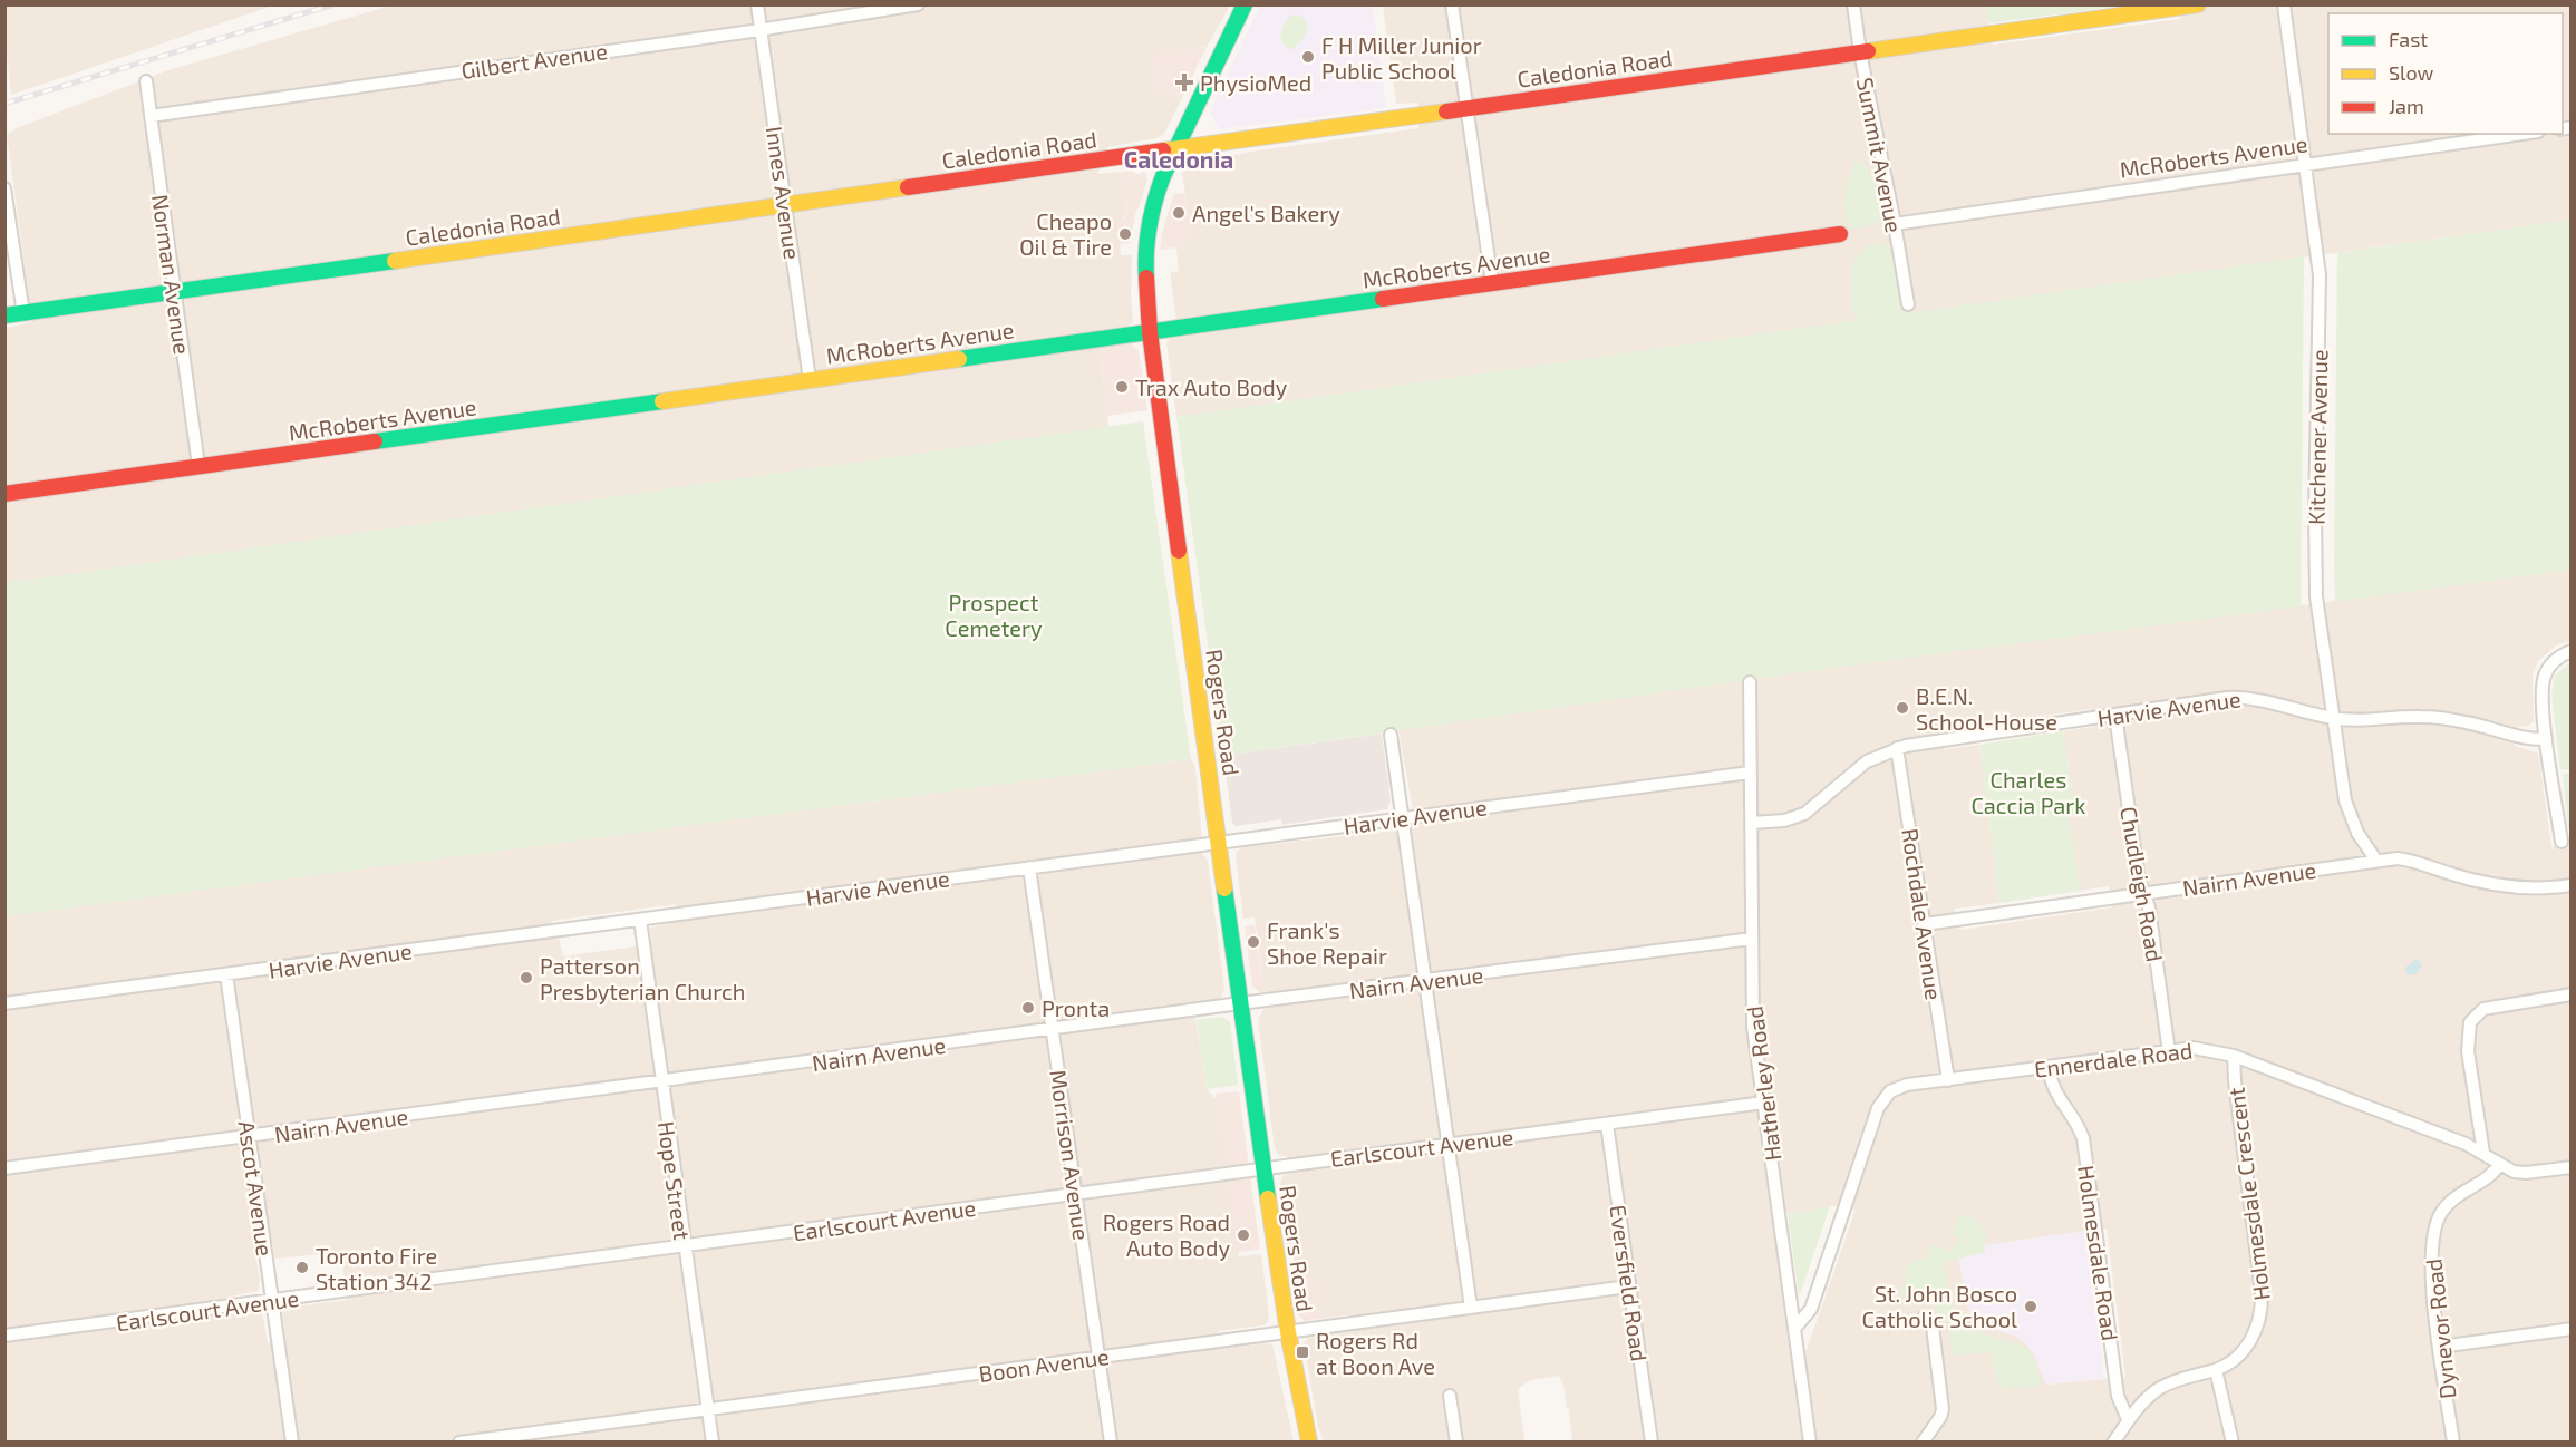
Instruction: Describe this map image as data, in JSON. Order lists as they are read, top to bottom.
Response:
{
  "streets": {
    "street": [
      "Gilbert Avenue",
      "Caledonia Road",
      "Summit Avenue",
      "McRoberts Avenue",
      "Innes Avenue",
      "Norman Avenue",
      "Kitchener Avenue",
      "Harvie Avenue",
      "Rogers Road",
      "Nairn Avenue",
      "Chudleigh Road",
      "Rochdale Avenue",
      "Ennerdale Road",
      "Hatherley Road",
      "Earlscourt Avenue",
      "Morrison Avenue",
      "Hope Street",
      "Ascot Avenue",
      "Holmesdale Crescent",
      "Holmesdale Road",
      "Eversfield Road",
      "Dynevor Road",
      "Boon Avenue"
    ]
  },
  "crossings": [
    ["Gilbert Avenue", "Innes Avenue"],
    ["Gilbert Avenue", "Norman Avenue"],
    ["Caledonia Road", "Summit Avenue"],
    ["Caledonia Road", "Innes Avenue"],
    ["Caledonia Road", "Norman Avenue"],
    ["Caledonia Road", "Rogers Road"],
    ["Summit Avenue", "McRoberts Avenue"],
    ["McRoberts Avenue", "Innes Avenue"],
    ["McRoberts Avenue", "Norman Avenue"],
    ["McRoberts Avenue", "Kitchener Avenue"],
    ["McRoberts Avenue", "Rogers Road"],
    ["Kitchener Avenue", "Harvie Avenue"],
    ["Kitchener Avenue", "Nairn Avenue"],
    ["Harvie Avenue", "Rogers Road"],
    ["Harvie Avenue", "Chudleigh Road"],
    ["Harvie Avenue", "Rochdale Avenue"],
    ["Harvie Avenue", "Hatherley Road"],
    ["Harvie Avenue", "Morrison Avenue"],
    ["Harvie Avenue", "Hope Street"],
    ["Harvie Avenue", "Ascot Avenue"],
    ["Rogers Road", "Nairn Avenue"],
    ["Rogers Road", "Earlscourt Avenue"],
    ["Rogers Road", "Boon Avenue"],
    ["Nairn Avenue", "Chudleigh Road"],
    ["Nairn Avenue", "Rochdale Avenue"],
    ["Nairn Avenue", "Hatherley Road"],
    ["Nairn Avenue", "Morrison Avenue"],
    ["Nairn Avenue", "Hope Street"],
    ["Nairn Avenue", "Ascot Avenue"],
    ["Chudleigh Road", "Ennerdale Road"],
    ["Rochdale Avenue", "Ennerdale Road"],
    ["Ennerdale Road", "Hatherley Road"],
    ["Ennerdale Road", "Holmesdale Crescent"],
    ["Ennerdale Road", "Holmesdale Road"],
    ["Ennerdale Road", "Dynevor Road"],
    ["Hatherley Road", "Earlscourt Avenue"],
    ["Earlscourt Avenue", "Morrison Avenue"],
    ["Earlscourt Avenue", "Hope Street"],
    ["Earlscourt Avenue", "Ascot Avenue"],
    ["Earlscourt Avenue", "Eversfield Road"],
    ["Morrison Avenue", "Boon Avenue"],
    ["Hope Street", "Boon Avenue"],
    ["Holmesdale Crescent", "Holmesdale Road"],
    ["Eversfield Road", "Boon Avenue"]
  ],
  "districts": ["Caledonia"],
  "parks": ["Prospect Cemetery", "Charles Caccia Park"],
  "places": {
    "other": [
      "F H Miller Junior Public School",
      "Angel's Bakery",
      "Cheapo Oil & Tire",
      "Trax Auto Body",
      "B.E.N. School-House",
      "Frank's Shoe Repair",
      "Patterson Presbyterian Church",
      "Pronta",
      "Rogers Road Auto Body",
      "Toronto Fire Station 342",
      "St. John Bosco Catholic School"
    ],
    "health": ["PhysioMed"],
    "transit": ["Rogers Rd at Boon Ave"]
  },
  "legend": ["Fast", "Slow", "Jam"]
}
